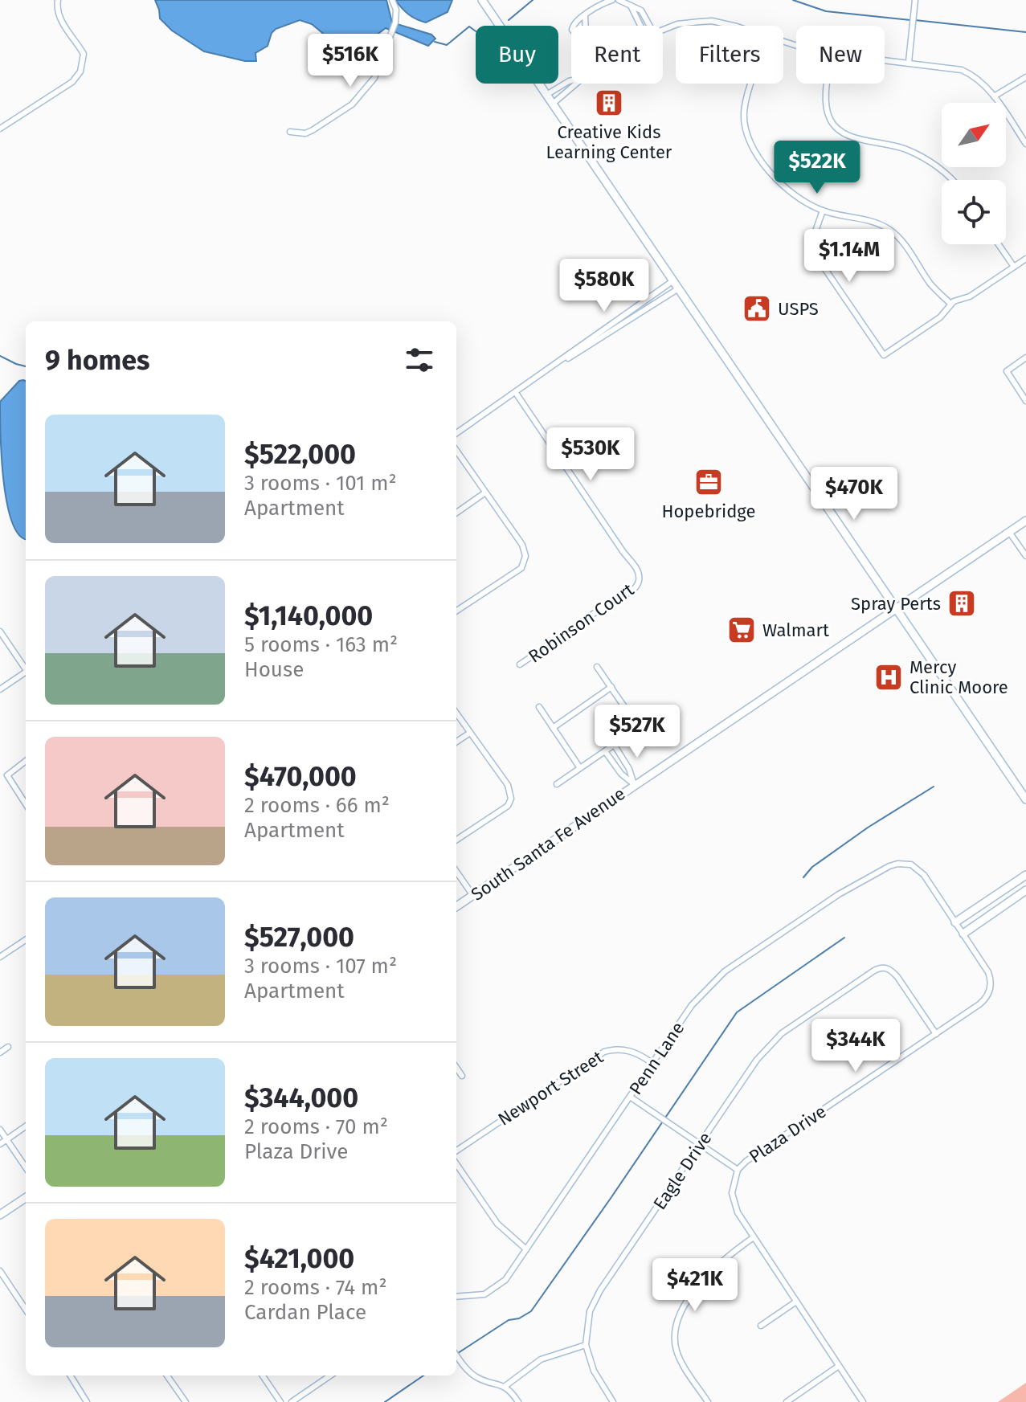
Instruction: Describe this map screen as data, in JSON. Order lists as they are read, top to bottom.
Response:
{
  "streets": {
    "main road": ["South Santa Fe Avenue"],
    "street": [
      "Robinson Court",
      "Penn Lane",
      "Newport Street",
      "Plaza Drive",
      "Eagle Drive"
    ]
  },
  "crossings": [
    ["Penn Lane", "Newport Street"],
    ["Plaza Drive", "Eagle Drive"]
  ],
  "places": {
    "building": ["Creative Kids Learning Center", "Spray Perts"],
    "public building": ["USPS"],
    "office": ["Hopebridge"],
    "supermarket": ["Walmart"],
    "hospital": ["Mercy Clinic Moore"]
  },
  "north": "top right",
  "page": {
    "chip": [
      "Buy",
      "Rent",
      "Filters",
      "New"
    ],
    "price": [
      "$516K",
      "$522K",
      "$1.14M",
      "$580K",
      "$530K",
      "$470K",
      "$527K",
      "$344K",
      "$421K"
    ],
    "heading": "9 homes",
    "list": [
      {
        "name": "$522,000",
        "note": "3 rooms · 101 m² · Apartment"
      },
      {
        "name": "$1,140,000",
        "note": "5 rooms · 163 m² · House"
      },
      {
        "name": "$470,000",
        "note": "2 rooms · 66 m² · Apartment"
      },
      {
        "name": "$527,000",
        "note": "3 rooms · 107 m² · Apartment"
      },
      {
        "name": "$344,000",
        "note": "2 rooms · 70 m² · Plaza Drive"
      },
      {
        "name": "$421,000",
        "note": "2 rooms · 74 m² · Cardan Place"
      }
    ]
  }
}
